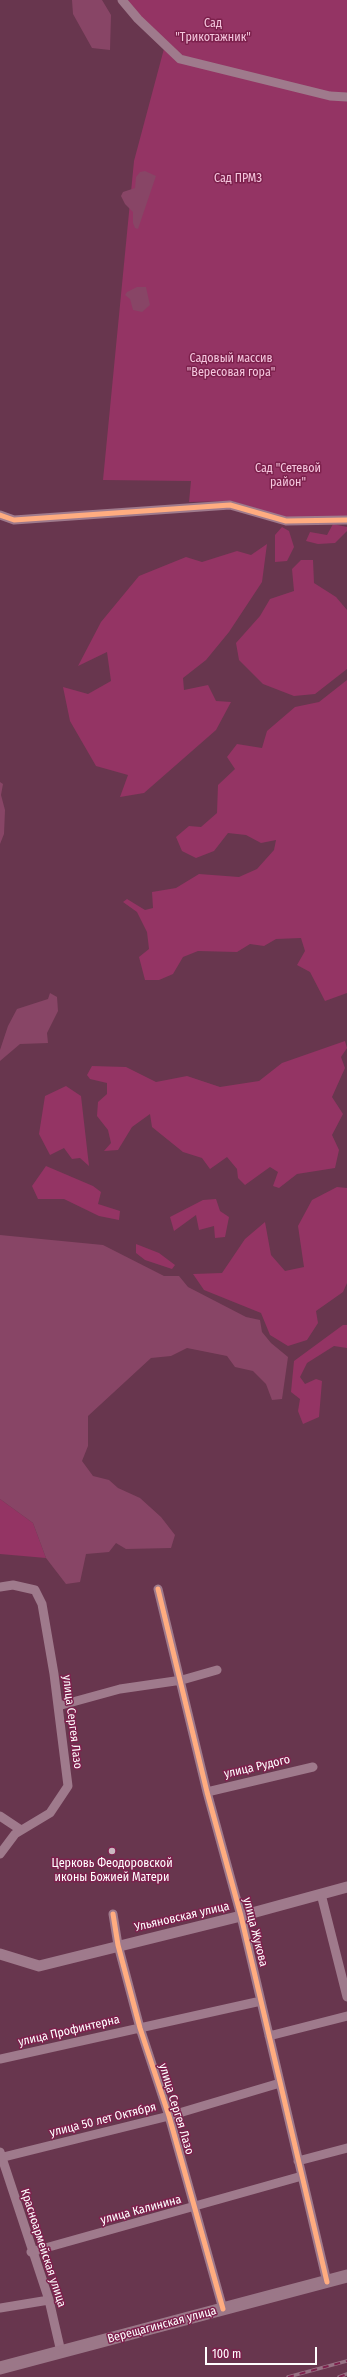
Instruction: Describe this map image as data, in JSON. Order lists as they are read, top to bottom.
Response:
{
  "streets": {
    "main road": ["Верещагинская улица"],
    "street": [
      "улица Сергея Лазо",
      "улица Рудого",
      "Ульяновская улица",
      "улица Жукова",
      "улица Профинтерна",
      "улица 50 лет Октября",
      "улица Калинина",
      "Красноармейская улица"
    ]
  },
  "crossings": [
    ["улица Сергея Лазо", "Ульяновская улица"],
    ["улица Сергея Лазо", "улица Профинтерна"],
    ["улица Сергея Лазо", "улица 50 лет Октября"],
    ["улица Сергея Лазо", "улица Калинина"],
    ["улица Сергея Лазо", "Верещагинская улица"],
    ["улица Рудого", "улица Жукова"],
    ["Ульяновская улица", "улица Жукова"],
    ["улица Жукова", "улица Профинтерна"],
    ["улица Жукова", "улица 50 лет Октября"],
    ["улица Жукова", "улица Калинина"],
    ["улица Жукова", "Верещагинская улица"],
    ["улица 50 лет Октября", "Красноармейская улица"],
    ["улица Калинина", "Красноармейская улица"],
    ["Красноармейская улица", "Верещагинская улица"]
  ],
  "parks": [
    "Сад \"Трикотажник\"",
    "Сад ПРМЗ",
    "Садовый массив \"Вересовая гора\"",
    "Сад \"Сетевой район\""
  ],
  "places": ["Церковь Феодоровской иконы Божией Матери"],
  "scale_bar": "100 m"
}
